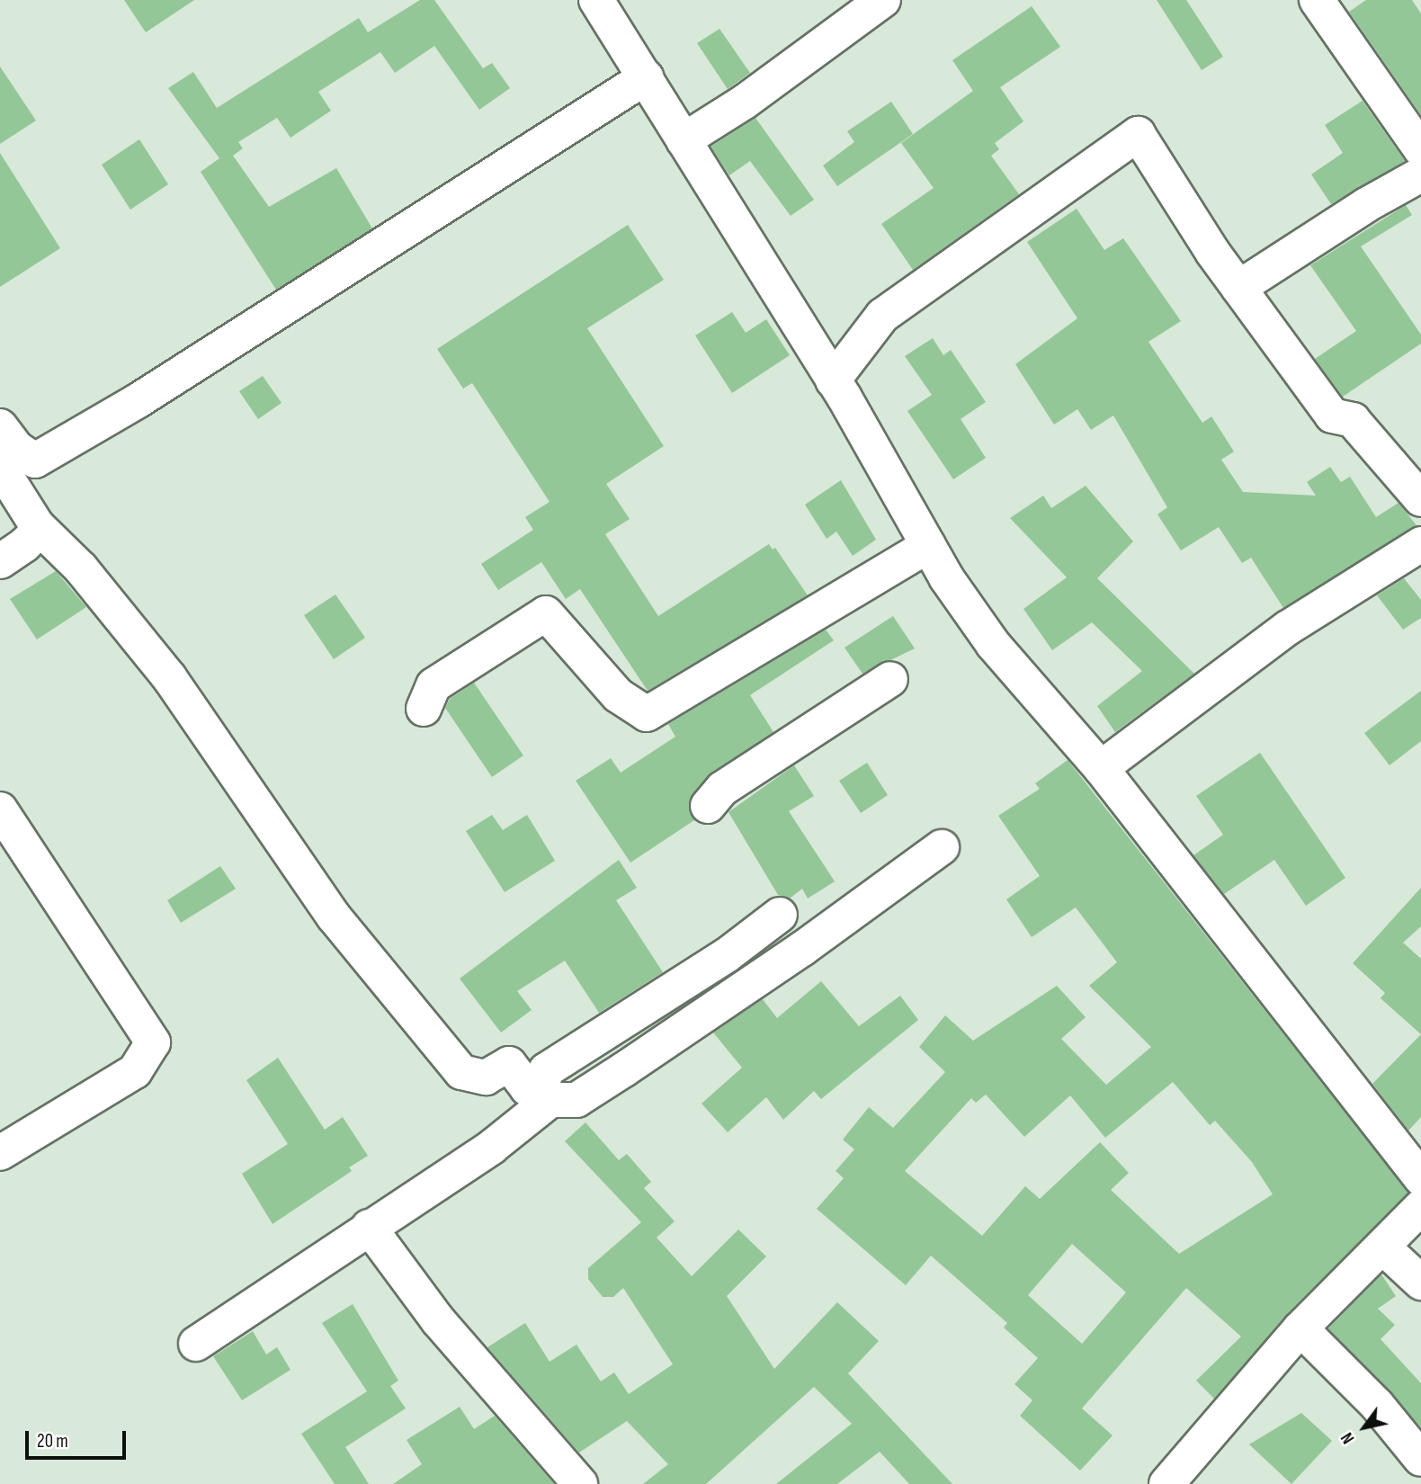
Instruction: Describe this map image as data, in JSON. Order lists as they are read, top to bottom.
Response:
{
  "scale_bar": "20 m",
  "north": "bottom left"
}
